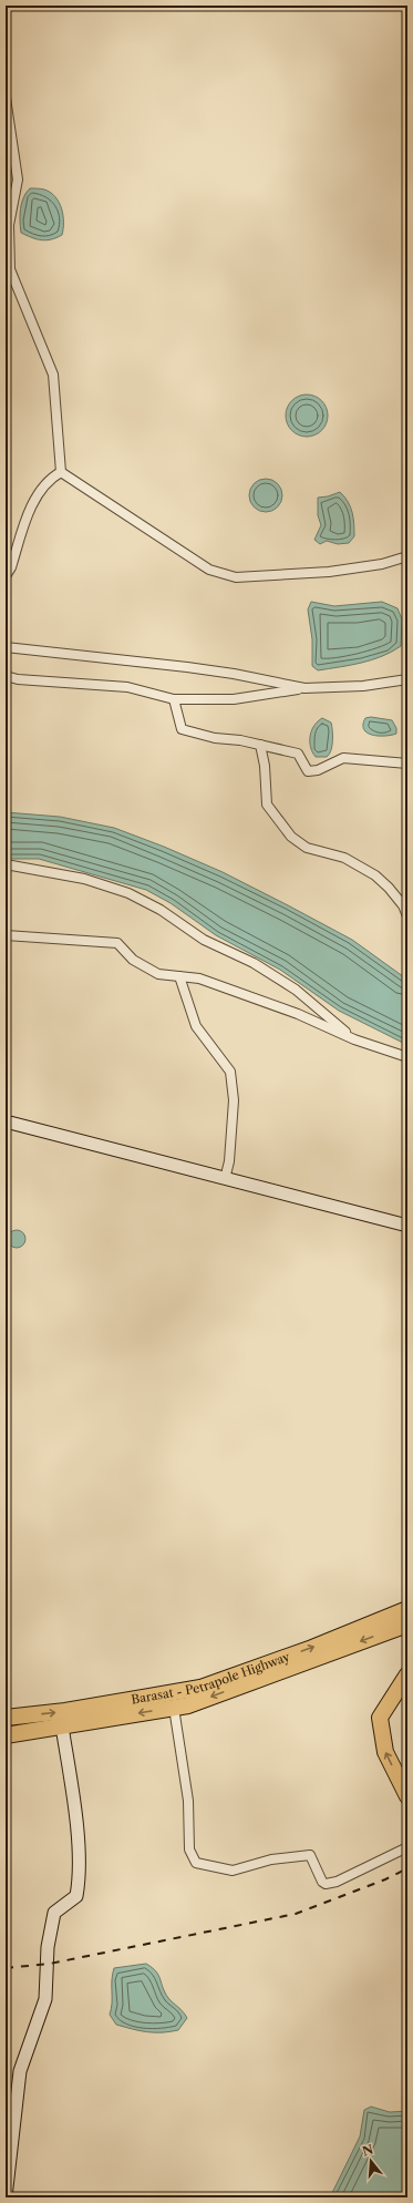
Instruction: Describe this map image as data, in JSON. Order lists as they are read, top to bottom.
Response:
{
  "streets": {
    "highway": ["Barasat - Petrapole Highway"]
  },
  "north": "top"
}
